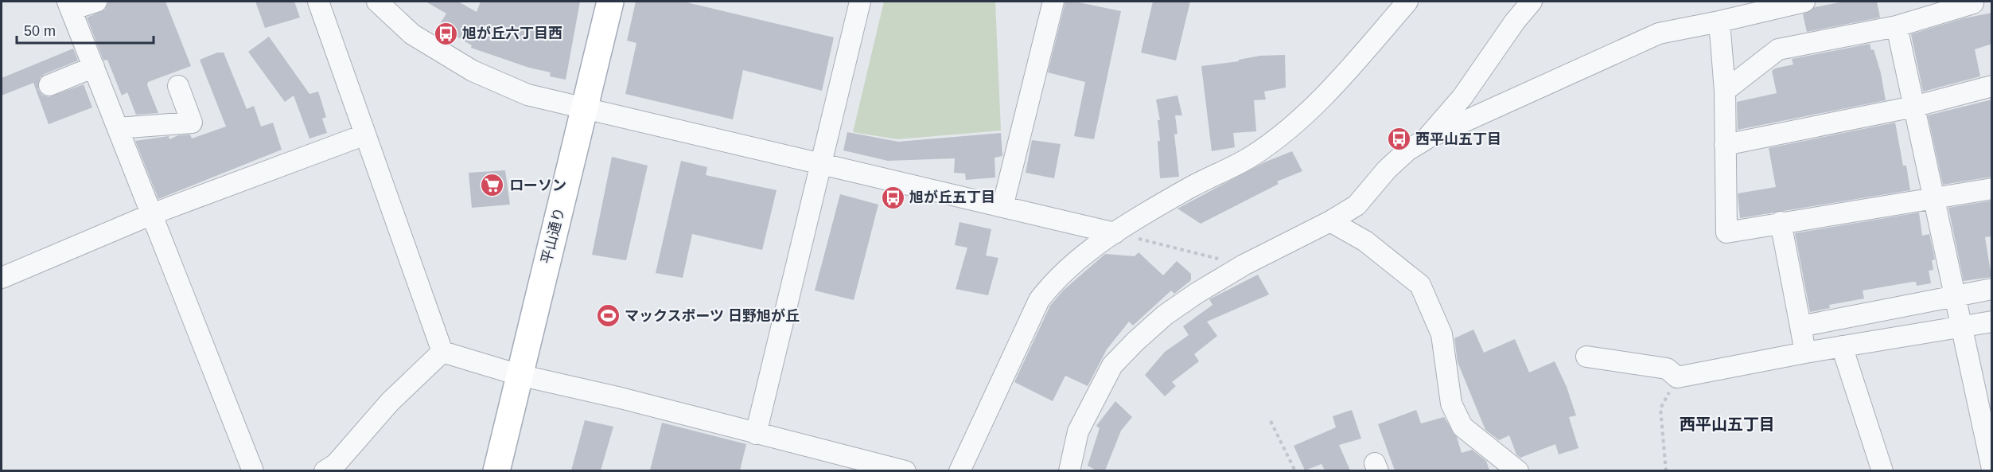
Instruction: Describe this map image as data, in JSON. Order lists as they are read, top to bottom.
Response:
{
  "streets": {
    "main road": ["平山通り"]
  },
  "districts": ["西平山五丁目"],
  "places": {
    "bus stop": ["旭が丘六丁目西", "西平山五丁目", "旭が丘五丁目"],
    "supermarket": ["ローソン"],
    "sports": ["マックスポーツ 日野旭が丘"]
  },
  "scale_bar": "50 m"
}
